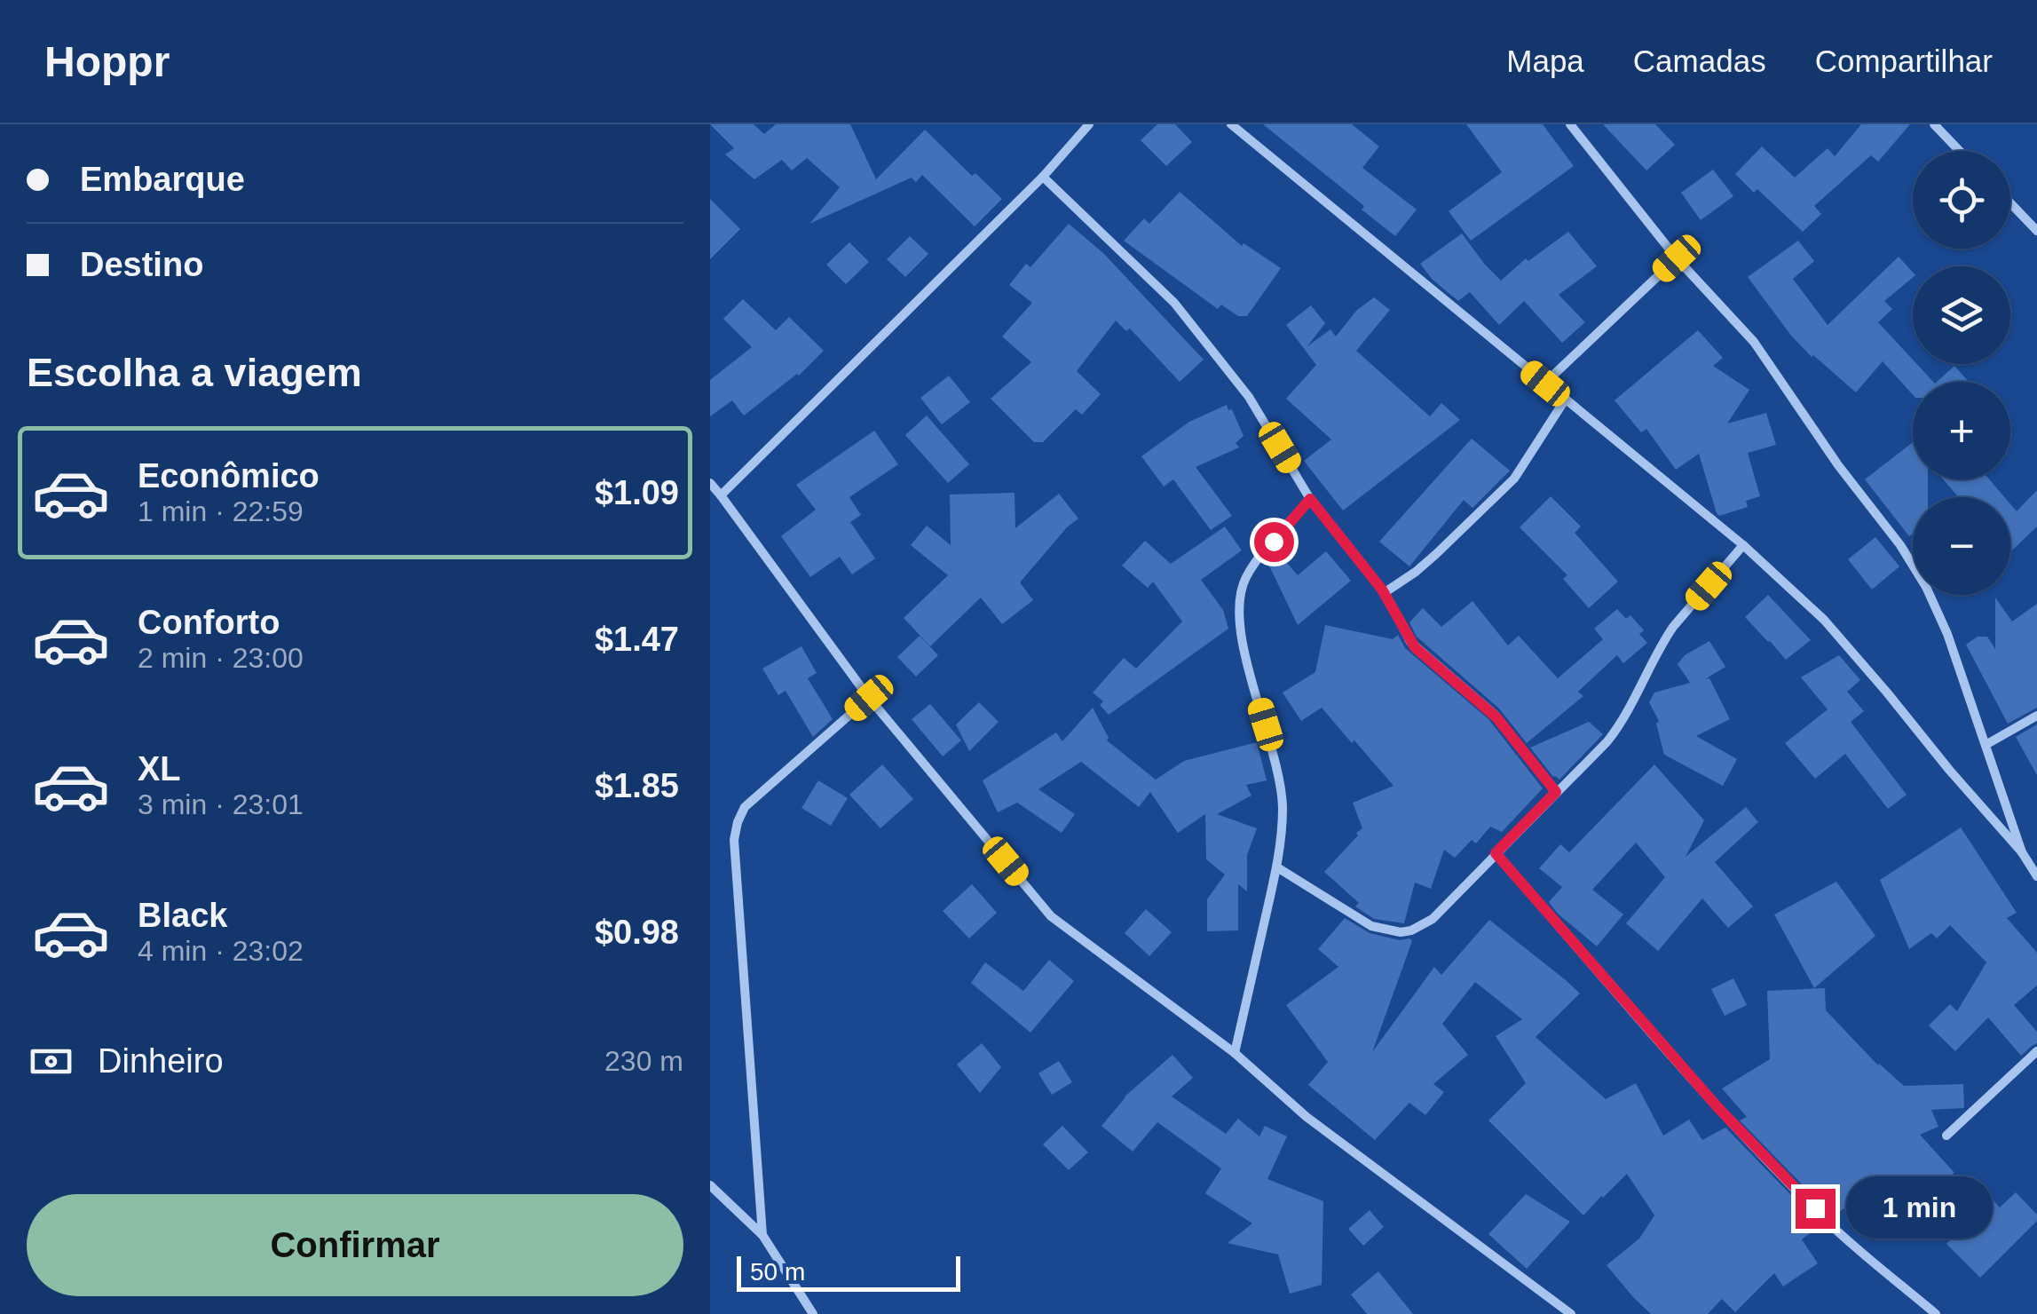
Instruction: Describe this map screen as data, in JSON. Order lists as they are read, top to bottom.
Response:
{
  "scale_bar": "50 m",
  "page": {
    "header": "Hoppr",
    "nav": ["Mapa", "Camadas", "Compartilhar"],
    "banner": ["Embarque", "Destino"],
    "map_buttons": ["+", "−"],
    "heading": "Escolha a viagem",
    "list": [
      {
        "name": "Econômico",
        "note": "1 min · 22:59",
        "value": "$1.09"
      },
      {
        "name": "Conforto",
        "note": "2 min · 23:00",
        "value": "$1.47"
      },
      {
        "name": "XL",
        "note": "3 min · 23:01",
        "value": "$1.85"
      },
      {
        "name": "Black",
        "note": "4 min · 23:02",
        "value": "$0.98"
      }
    ],
    "pay": ["Dinheiro", "230 m"],
    "buttons": "Confirmar",
    "bubble": "1 min",
    "scale": "50 m"
  }
}
